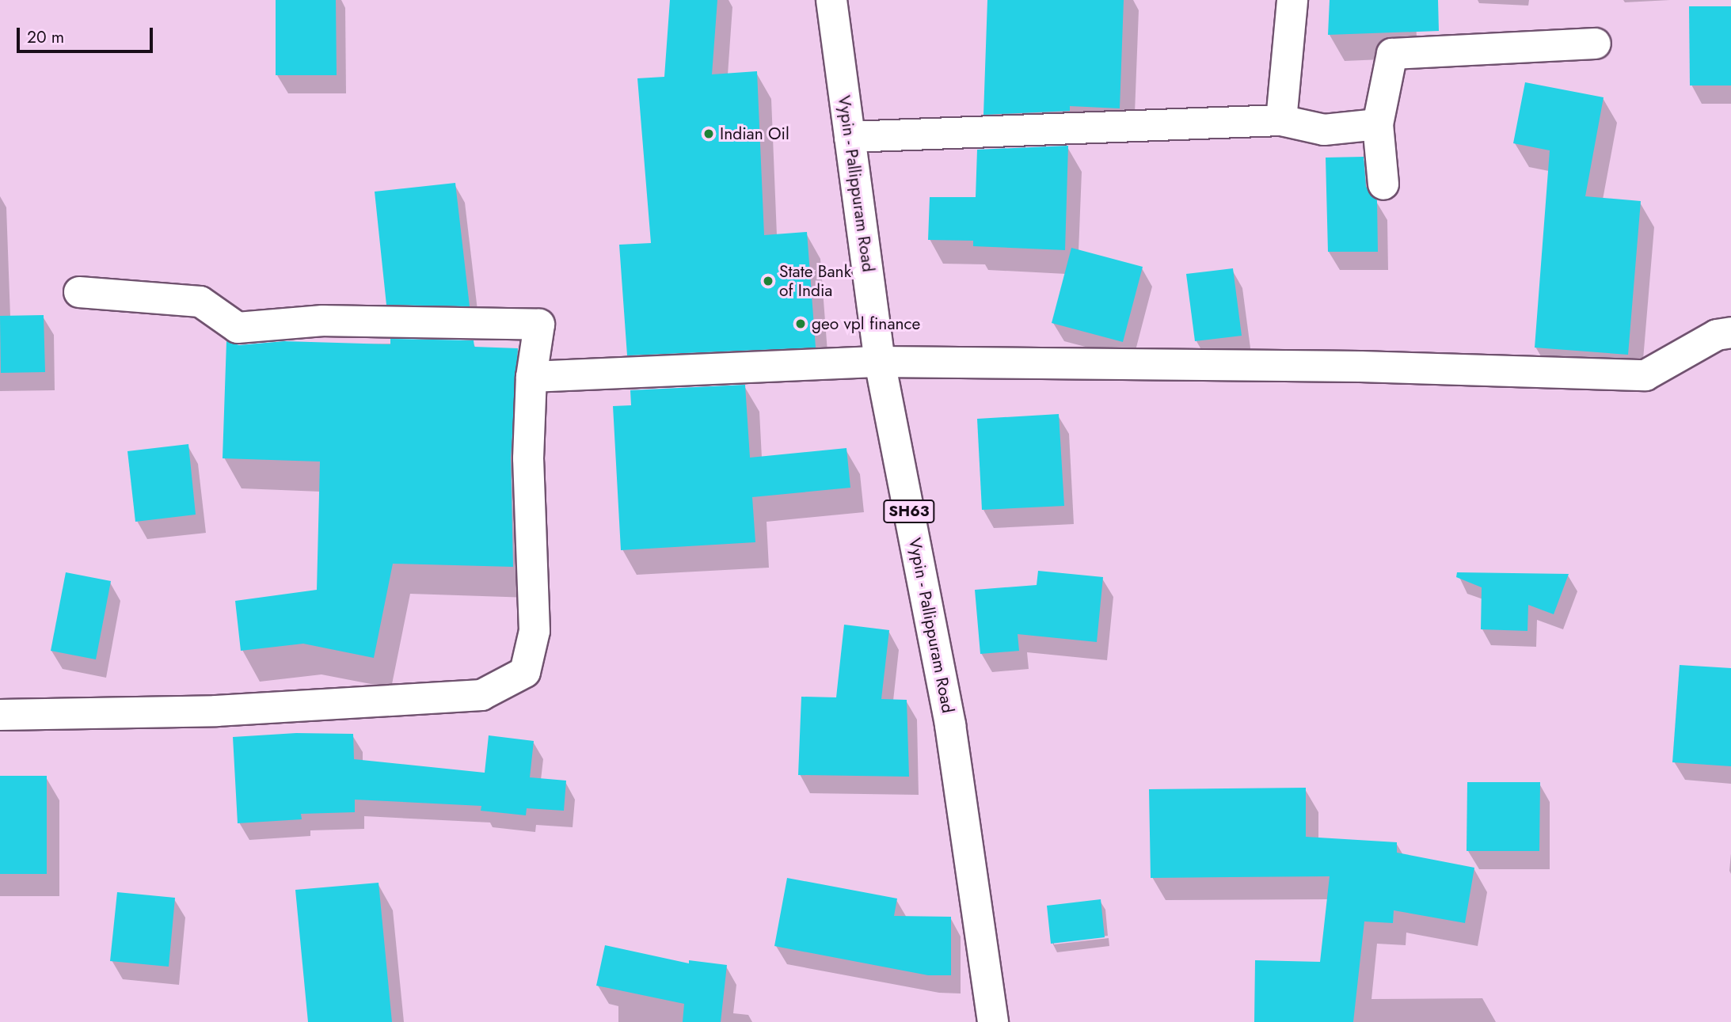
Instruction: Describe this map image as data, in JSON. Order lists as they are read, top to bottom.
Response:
{
  "streets": {
    "street": ["Vypin - Pallippuram Road", "SH63"]
  },
  "places": ["Indian Oil", "State Bank of India", "geo vpl finance"],
  "scale_bar": "20 m"
}
